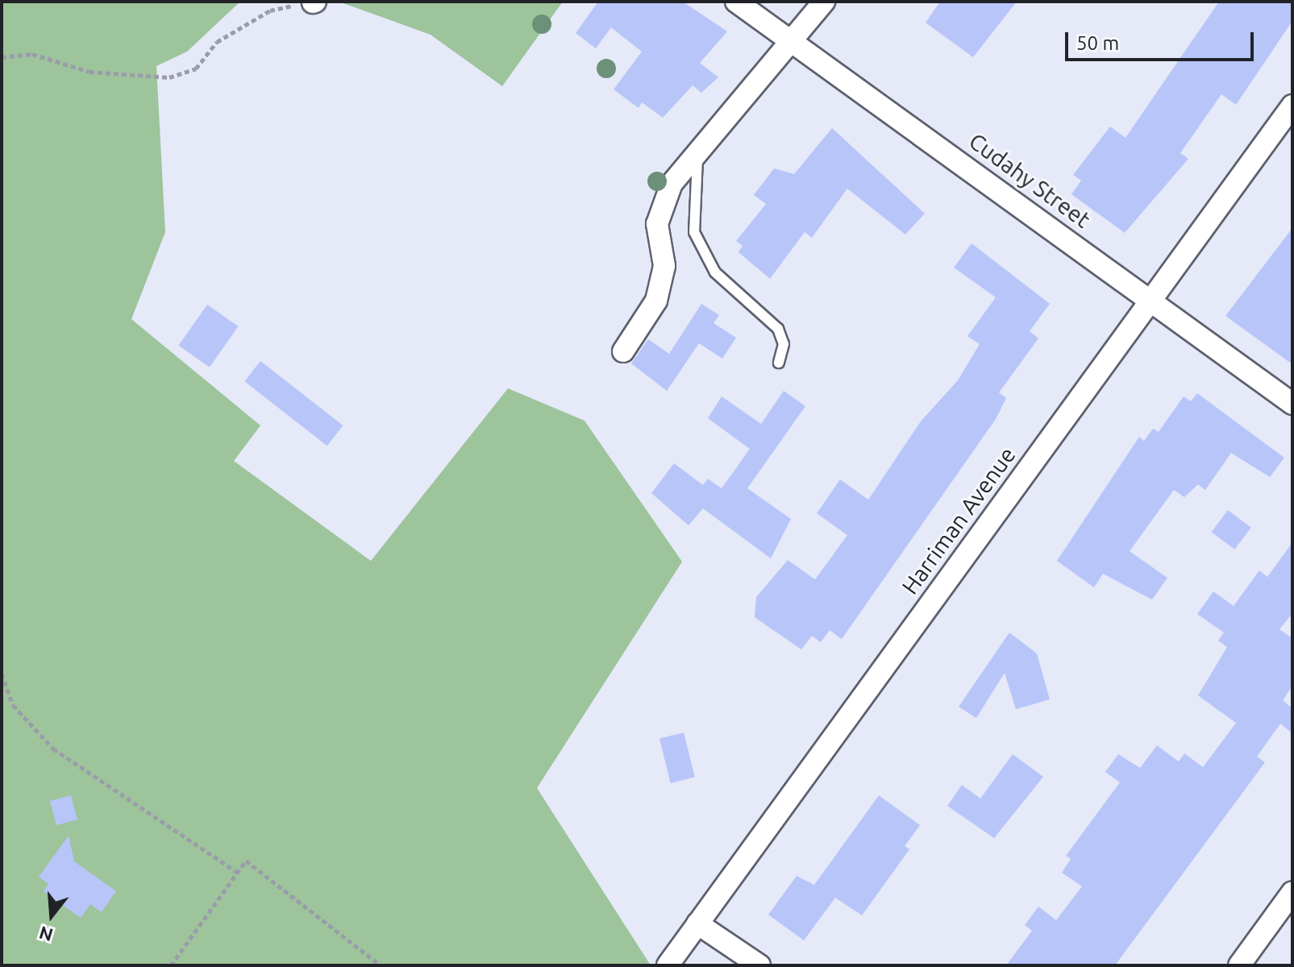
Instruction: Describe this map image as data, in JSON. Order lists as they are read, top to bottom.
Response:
{
  "streets": {
    "street": ["Cudahy Street", "Harriman Avenue"]
  },
  "crossings": [
    ["Cudahy Street", "Harriman Avenue"]
  ],
  "scale_bar": "50 m",
  "north": "bottom"
}
